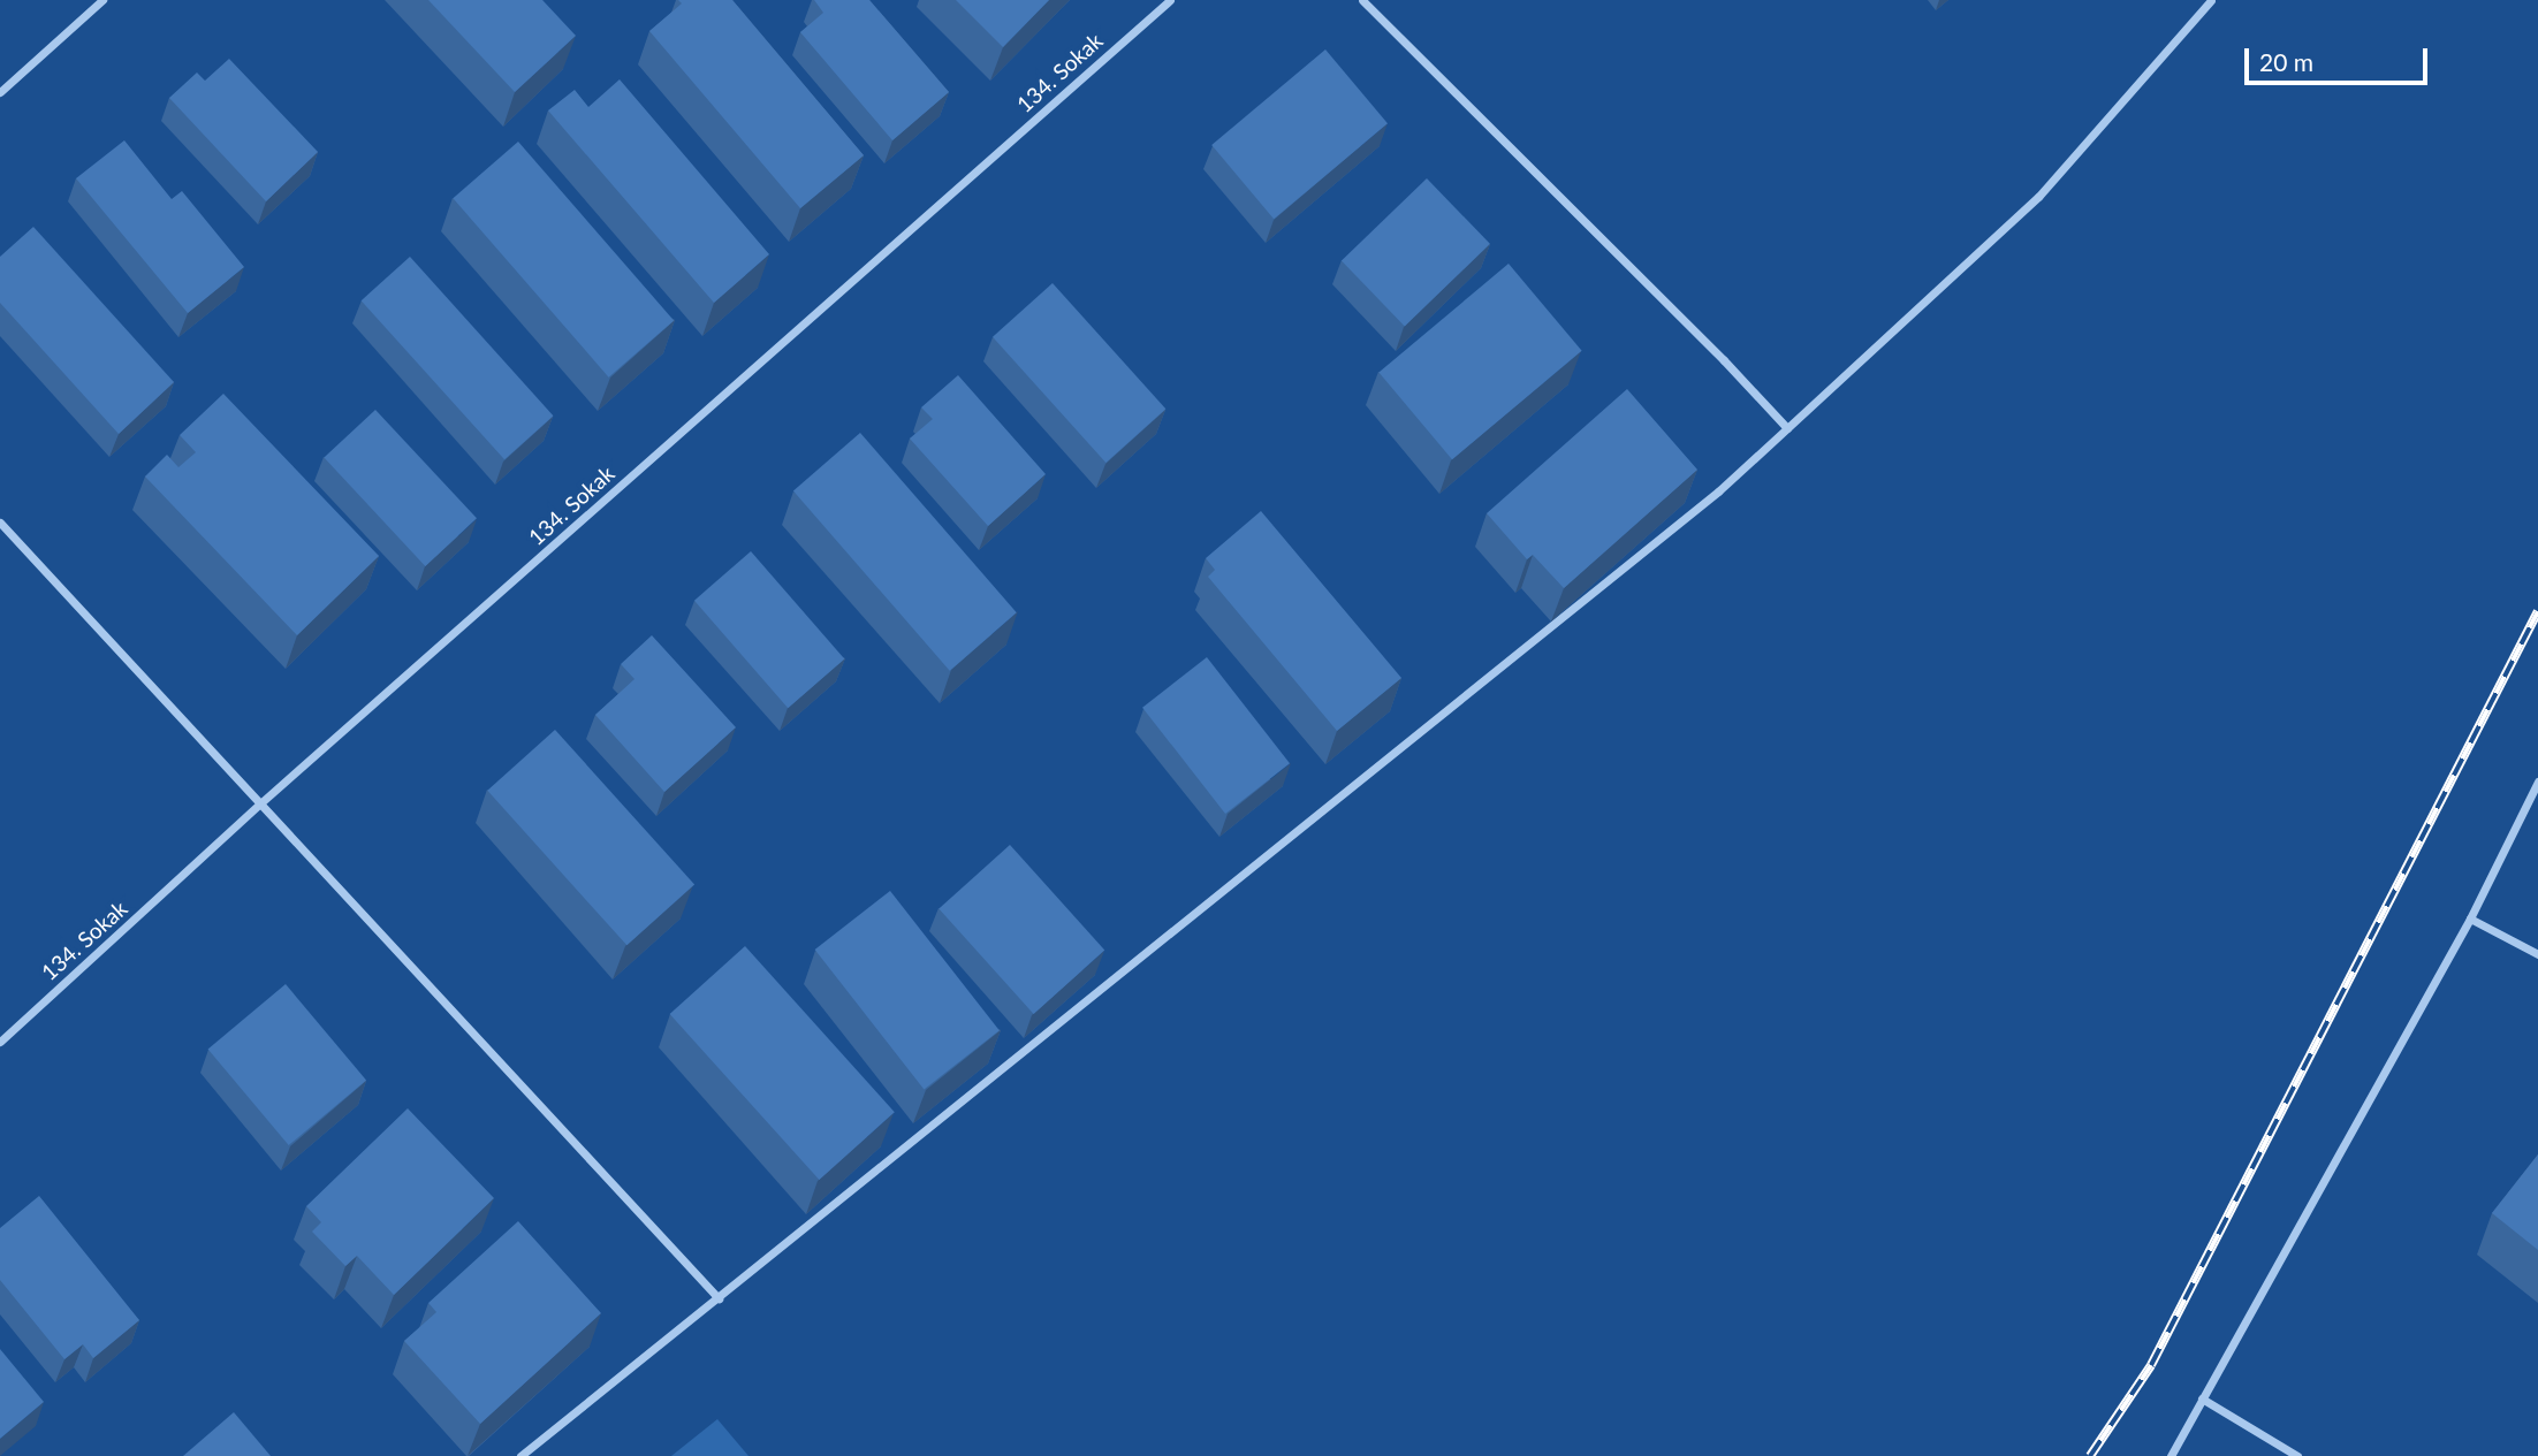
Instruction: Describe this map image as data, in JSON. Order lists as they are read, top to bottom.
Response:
{
  "streets": {
    "street": ["134. Sokak"]
  },
  "scale_bar": "20 m"
}
